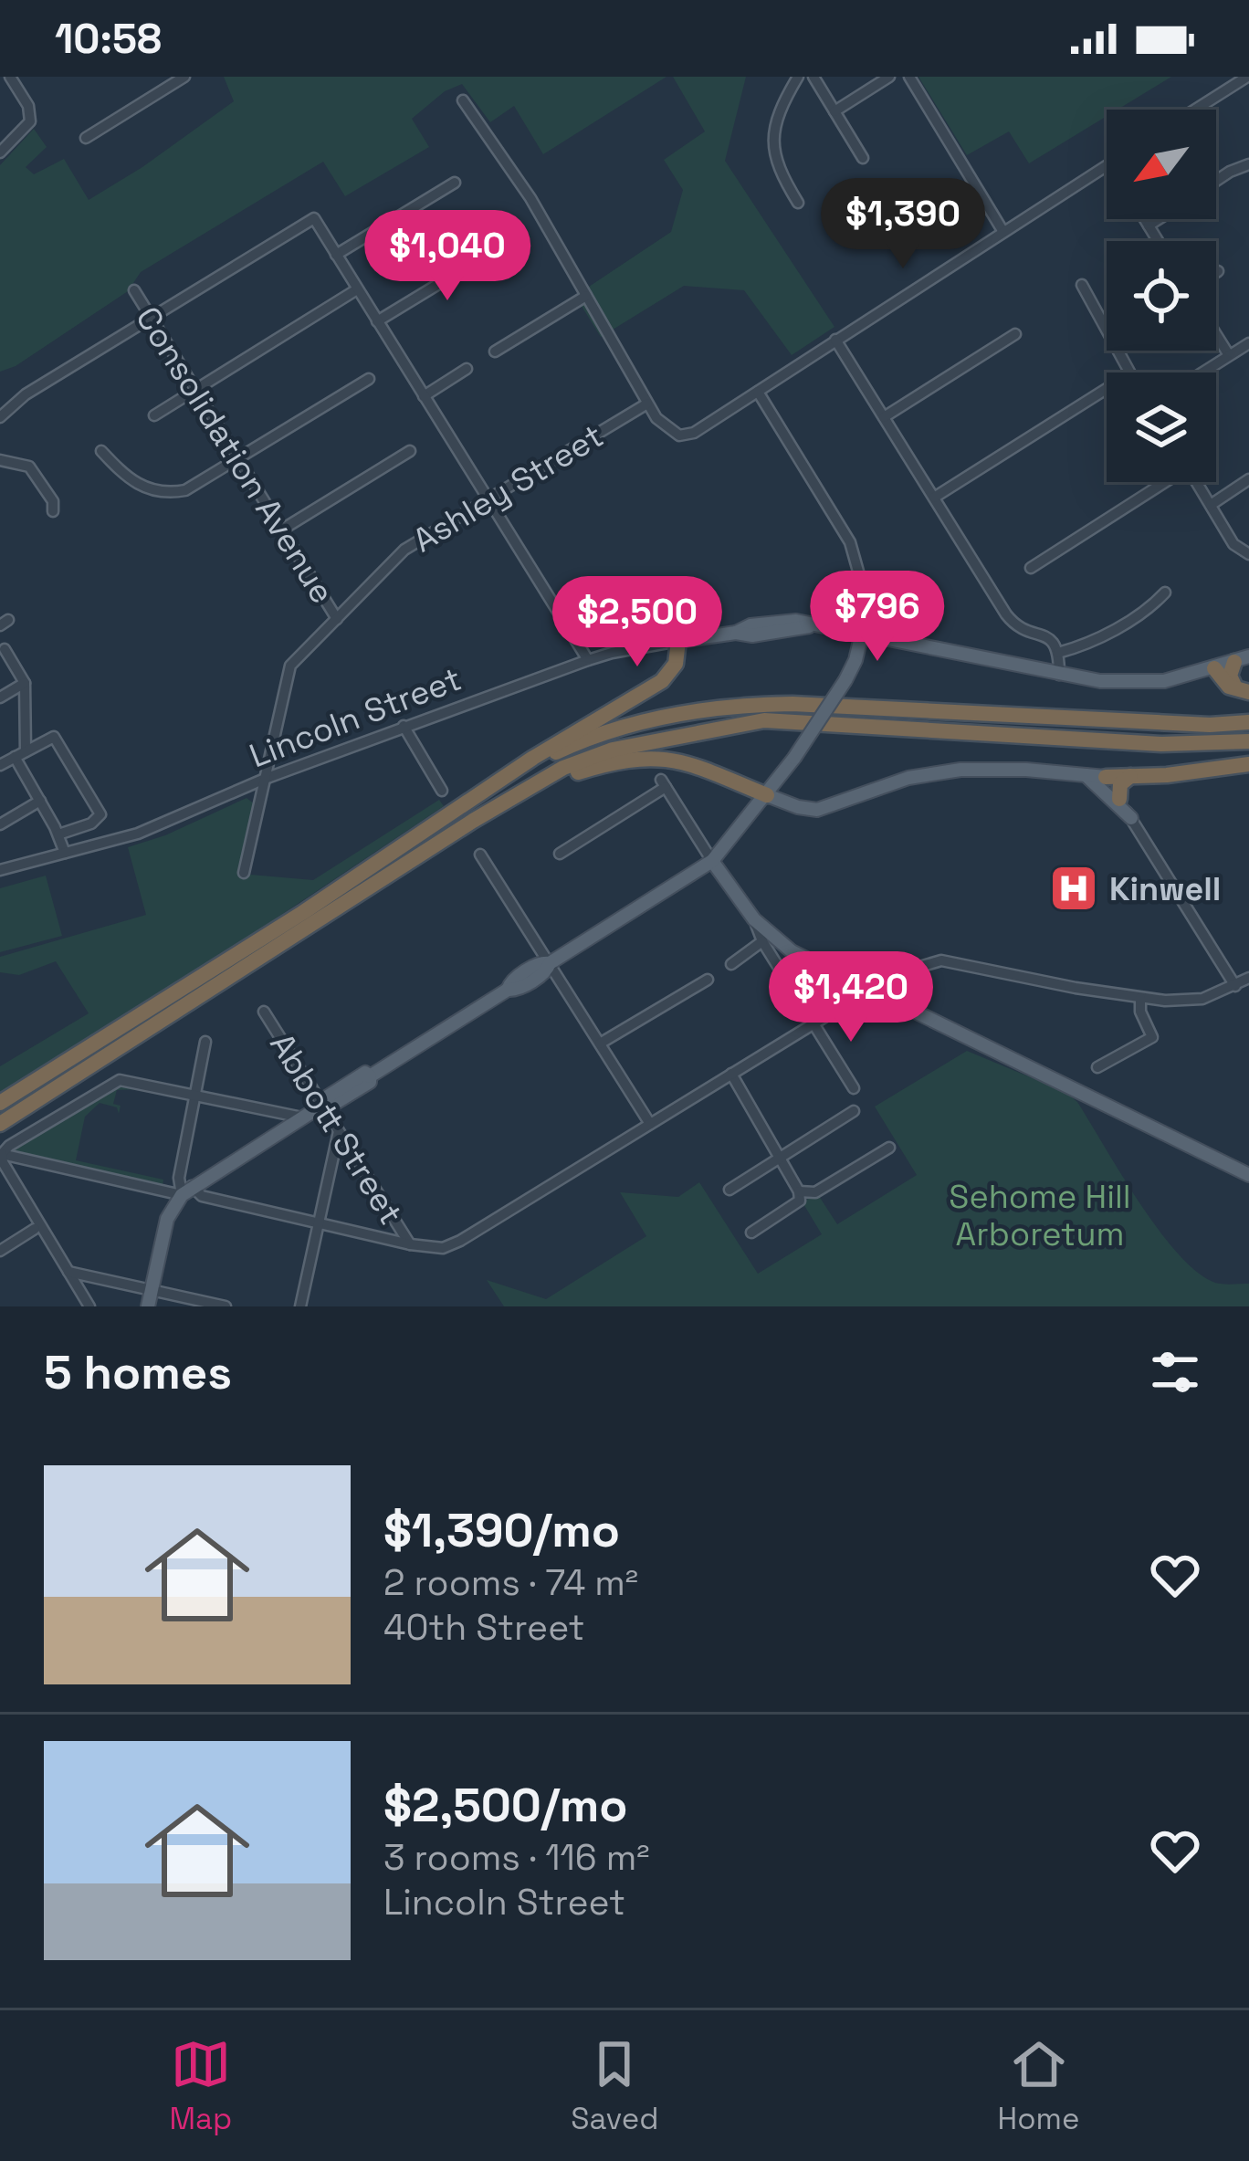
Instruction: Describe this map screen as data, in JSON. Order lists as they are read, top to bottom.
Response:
{
  "streets": {
    "main road": ["Lincoln Street"],
    "street": ["Consolidation Avenue", "Ashley Street", "Abbott Street"]
  },
  "crossings": [
    ["Consolidation Avenue", "Ashley Street"],
    ["Ashley Street", "Lincoln Street"]
  ],
  "parks": ["Sehome Hill Arboretum"],
  "places": {
    "hospital": ["Kinwell"]
  },
  "north": "bottom left",
  "page": {
    "status": "10:58",
    "price": [
      "$1,390",
      "$1,040",
      "$796",
      "$2,500",
      "$1,420"
    ],
    "heading": "5 homes",
    "list": [
      {
        "name": "$1,390/mo",
        "note": "2 rooms · 74 m² · 40th Street"
      },
      {
        "name": "$2,500/mo",
        "note": "3 rooms · 116 m² · Lincoln Street"
      }
    ],
    "tabs": ["Map", "Saved", "Home"]
  }
}
